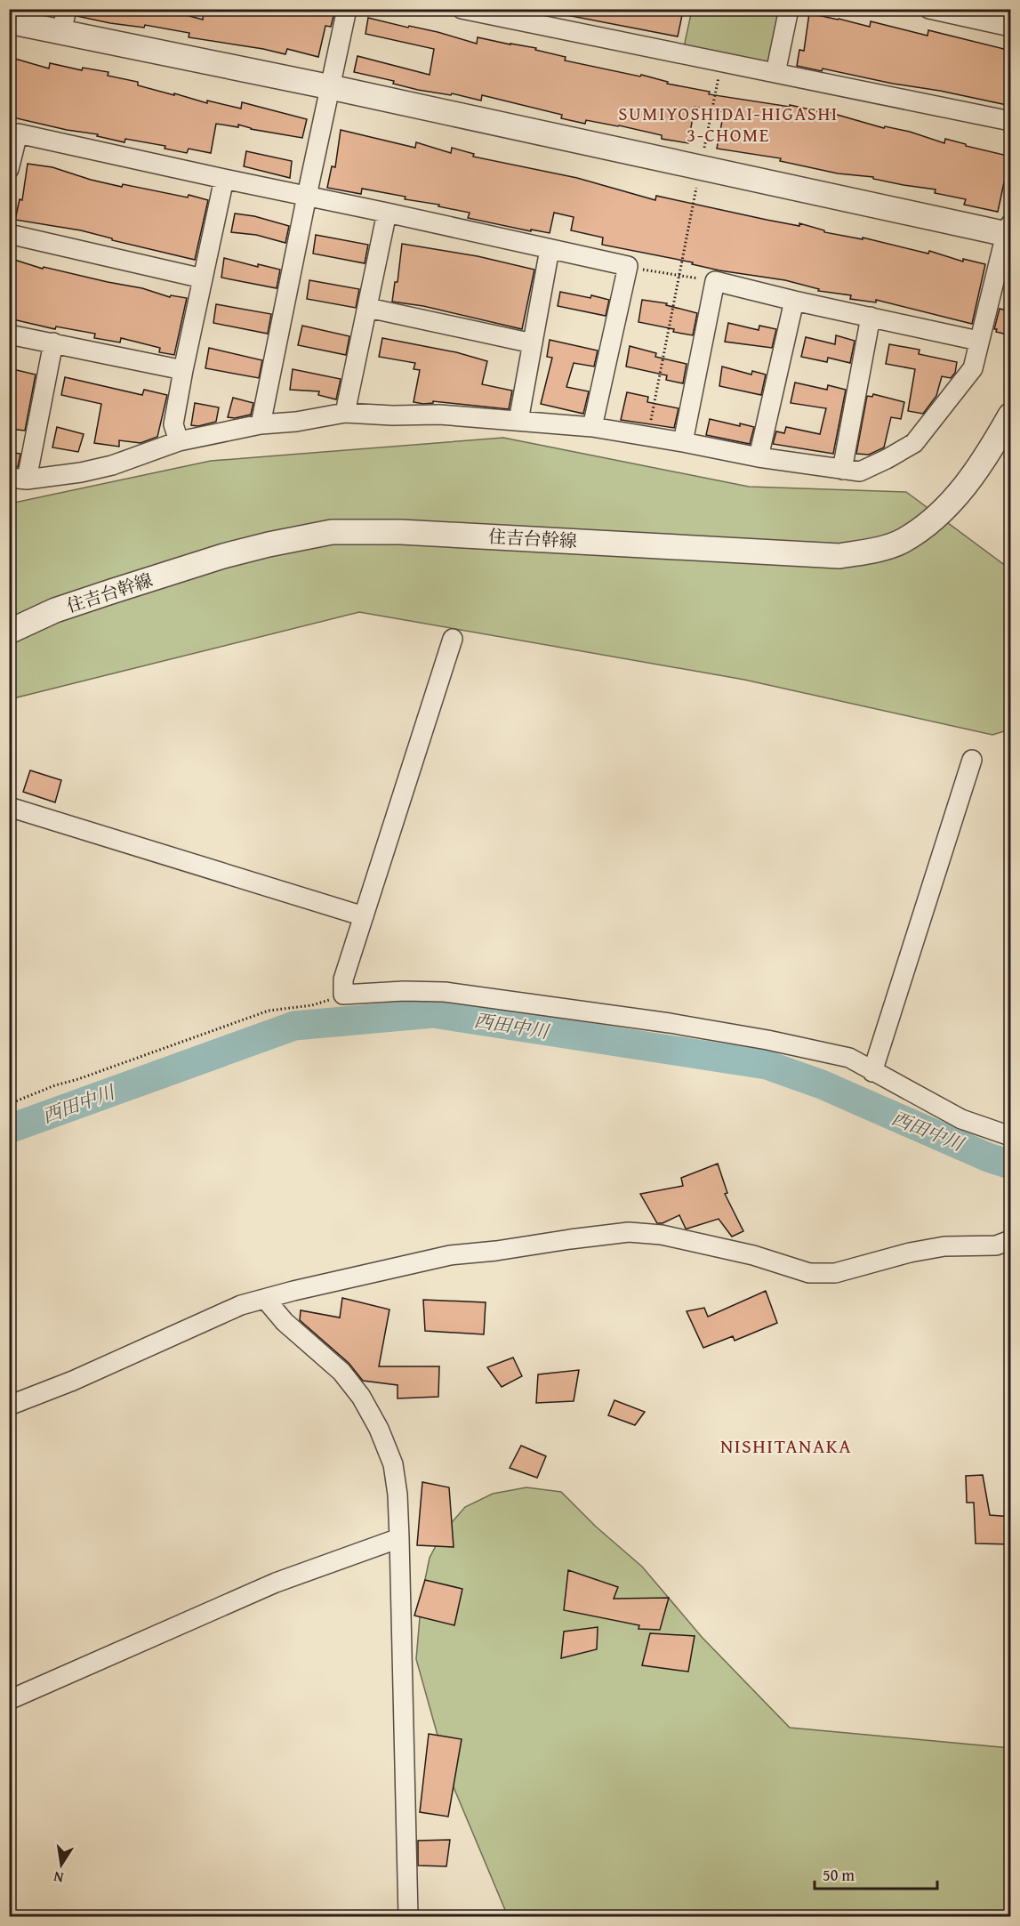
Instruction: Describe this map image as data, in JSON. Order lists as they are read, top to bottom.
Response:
{
  "streets": {
    "street": ["住吉台幹線"]
  },
  "districts": ["SUMIYOSHIDAI-HIGASHI 3-CHOME", "NISHITANAKA"],
  "water": ["西田中川"],
  "scale_bar": "50 m",
  "north": "bottom"
}
